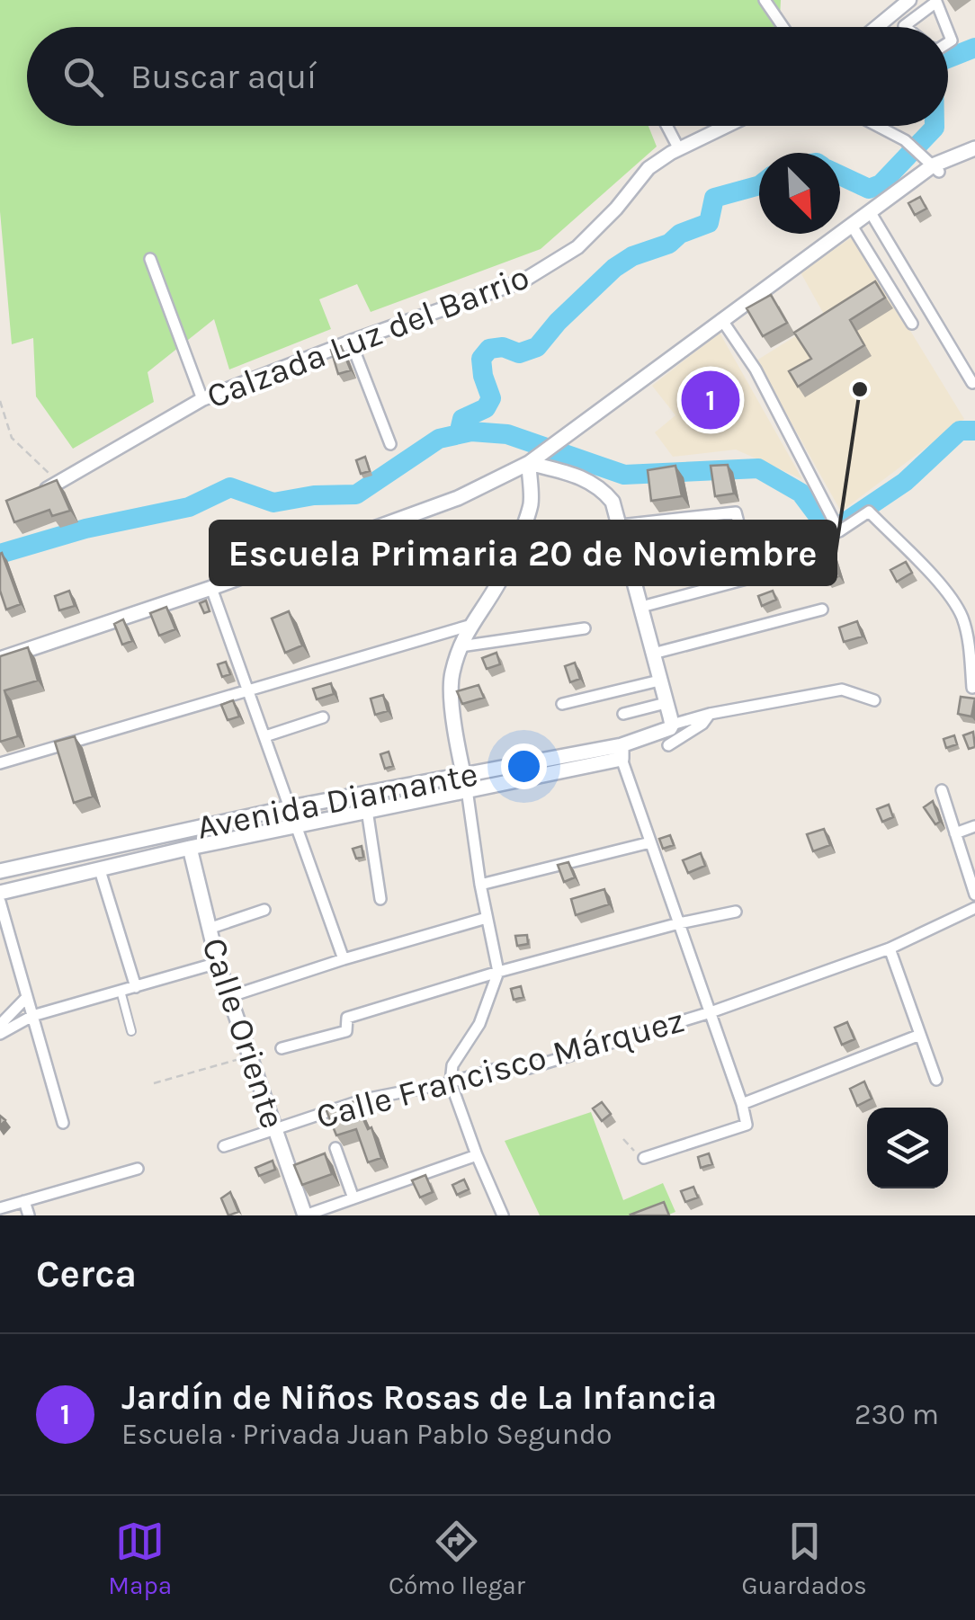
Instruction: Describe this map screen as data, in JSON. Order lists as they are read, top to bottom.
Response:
{
  "streets": {
    "main road": ["Avenida Diamante", "Calle Oriente"],
    "street": ["Calzada Luz del Barrio", "Calle Francisco Márquez"]
  },
  "crossings": [
    ["Avenida Diamante", "Calle Oriente"],
    ["Calle Oriente", "Calle Francisco Márquez"]
  ],
  "places": ["Escuela Primaria 20 de Noviembre"],
  "north": "bottom right",
  "page": {
    "search": "Buscar aquí",
    "pins": "1",
    "heading": "Cerca",
    "list": [
      {
        "mark": "1",
        "name": "Jardín de Niños Rosas de La Infancia",
        "note": "Escuela · Privada Juan Pablo Segundo",
        "value": "230 m"
      }
    ],
    "nav": ["Mapa", "Cómo llegar", "Guardados"]
  }
}
